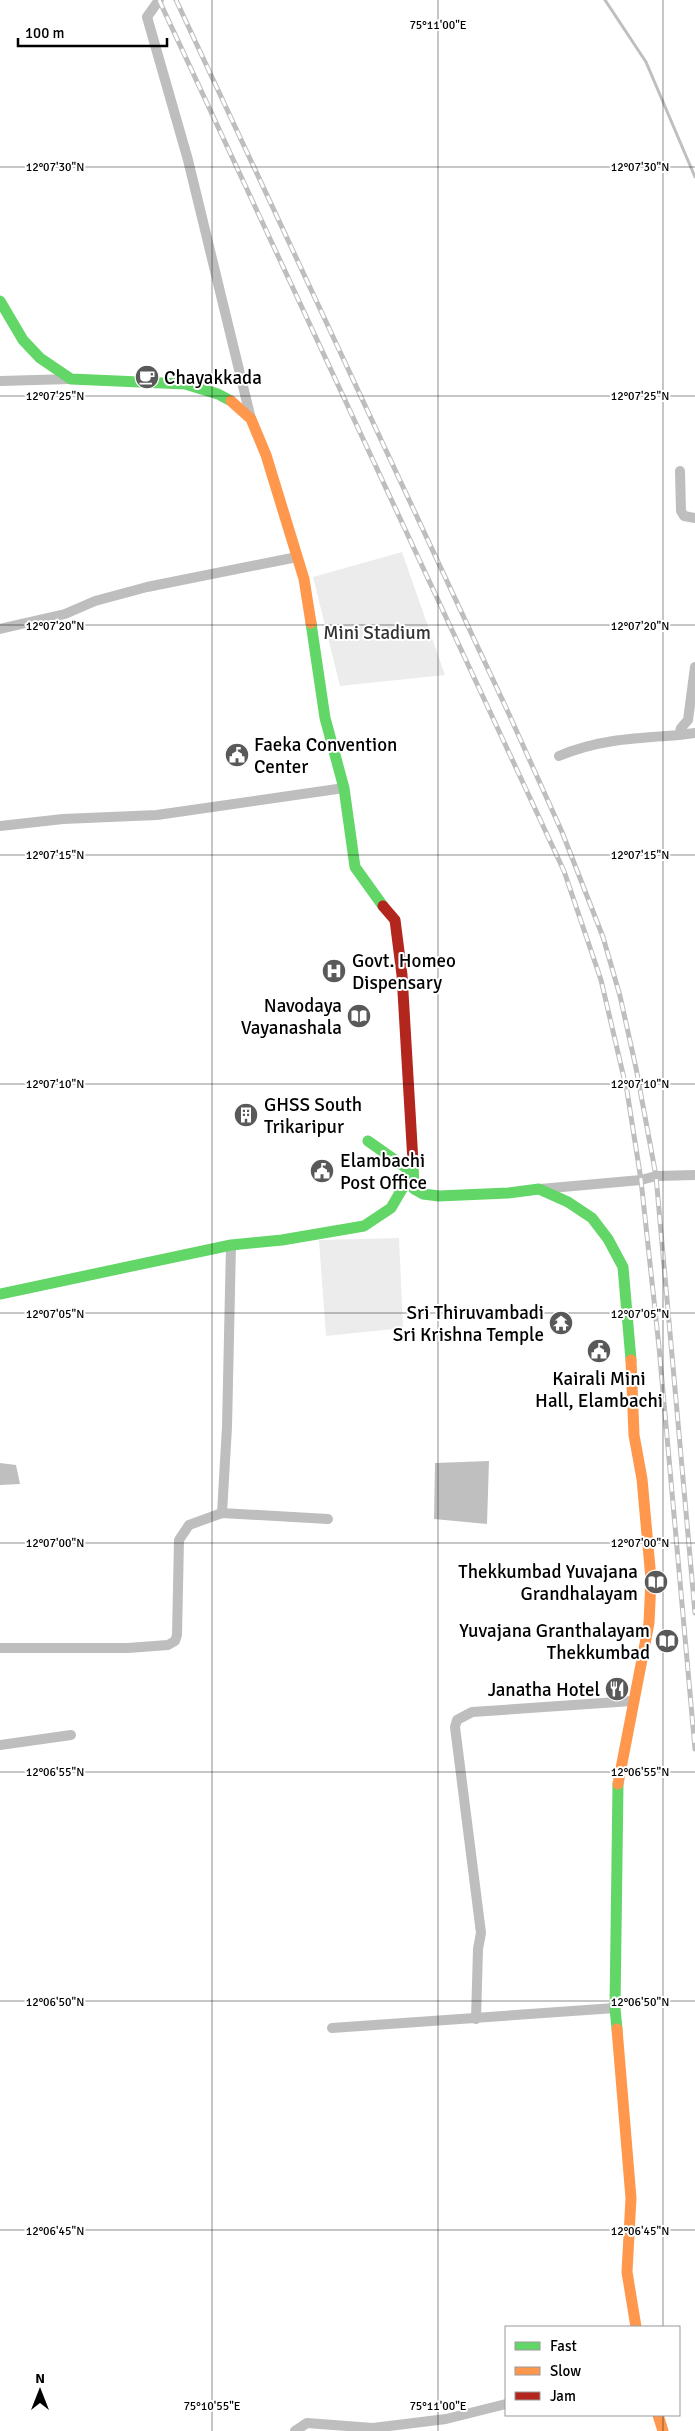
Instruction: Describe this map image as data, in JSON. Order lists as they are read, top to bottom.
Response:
{
  "parks": ["Mini Stadium"],
  "places": {
    "cafe": ["Chayakkada"],
    "public building": ["Faeka Convention Center", "Elambachi Post Office", "Kairali Mini Hall, Elambachi"],
    "hospital": ["Govt. Homeo Dispensary"],
    "library": ["Navodaya Vayanashala", "Thekkumbad Yuvajana Grandhalayam", "Yuvajana Granthalayam Thekkumbad"],
    "building": ["GHSS South Trikaripur"],
    "temple": ["Sri Thiruvambadi Sri Krishna Temple"],
    "restaurant": ["Janatha Hotel"]
  },
  "legend": ["Fast", "Slow", "Jam"],
  "scale_bar": "100 m",
  "north": "top",
  "coordinates": [
    "75°11'00\"E",
    "12°07'30\"N",
    "12°07'25\"N",
    "12°07'20\"N",
    "12°07'15\"N",
    "12°07'10\"N",
    "12°07'05\"N",
    "12°07'00\"N",
    "12°06'55\"N",
    "12°06'50\"N",
    "12°06'45\"N",
    "75°10'55\"E"
  ]
}
